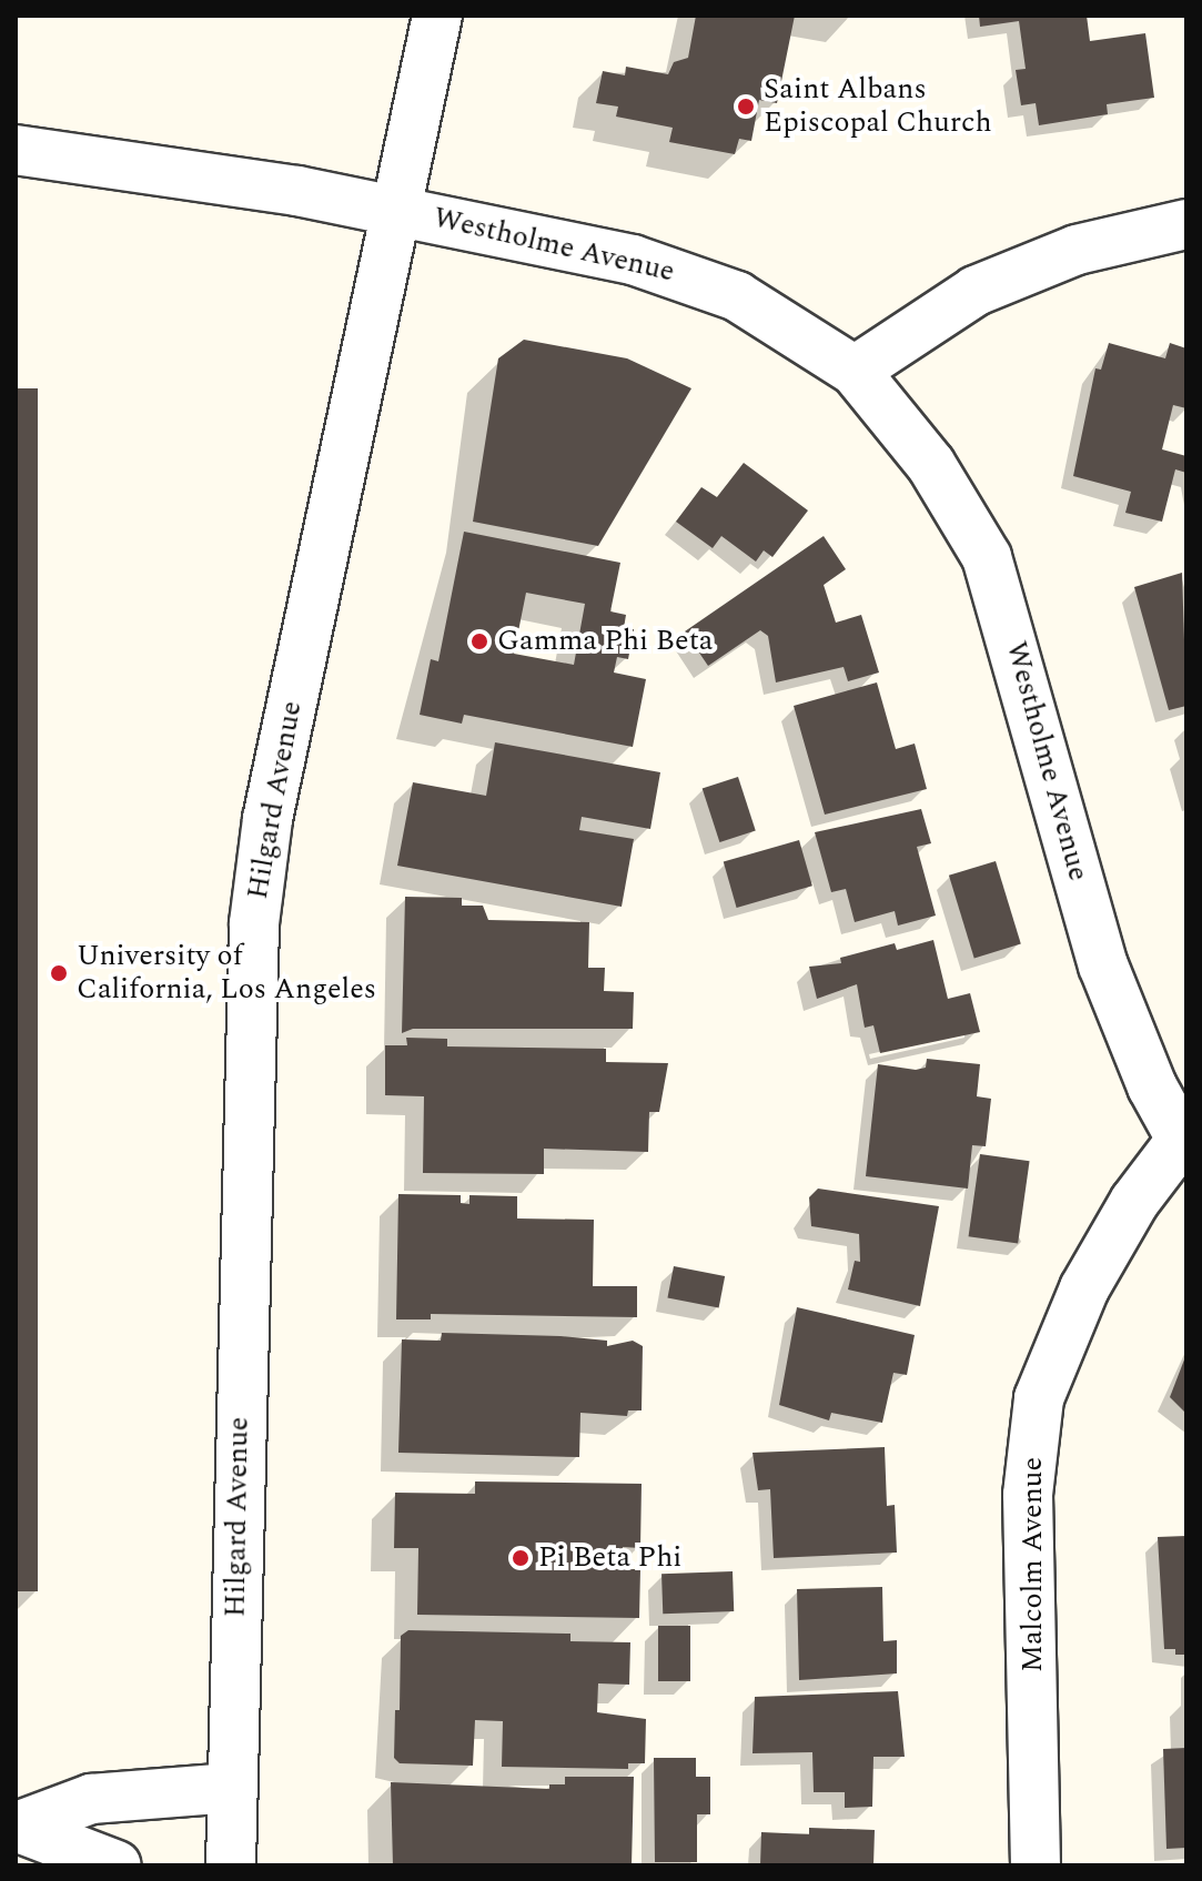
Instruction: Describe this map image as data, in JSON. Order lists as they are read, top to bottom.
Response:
{
  "streets": {
    "street": ["Westholme Avenue", "Hilgard Avenue", "Malcolm Avenue"]
  },
  "crossings": [
    ["Westholme Avenue", "Hilgard Avenue"],
    ["Westholme Avenue", "Malcolm Avenue"]
  ],
  "places": [
    "Saint Albans Episcopal Church",
    "Gamma Phi Beta",
    "University of California, Los Angeles",
    "Pi Beta Phi"
  ]
}
